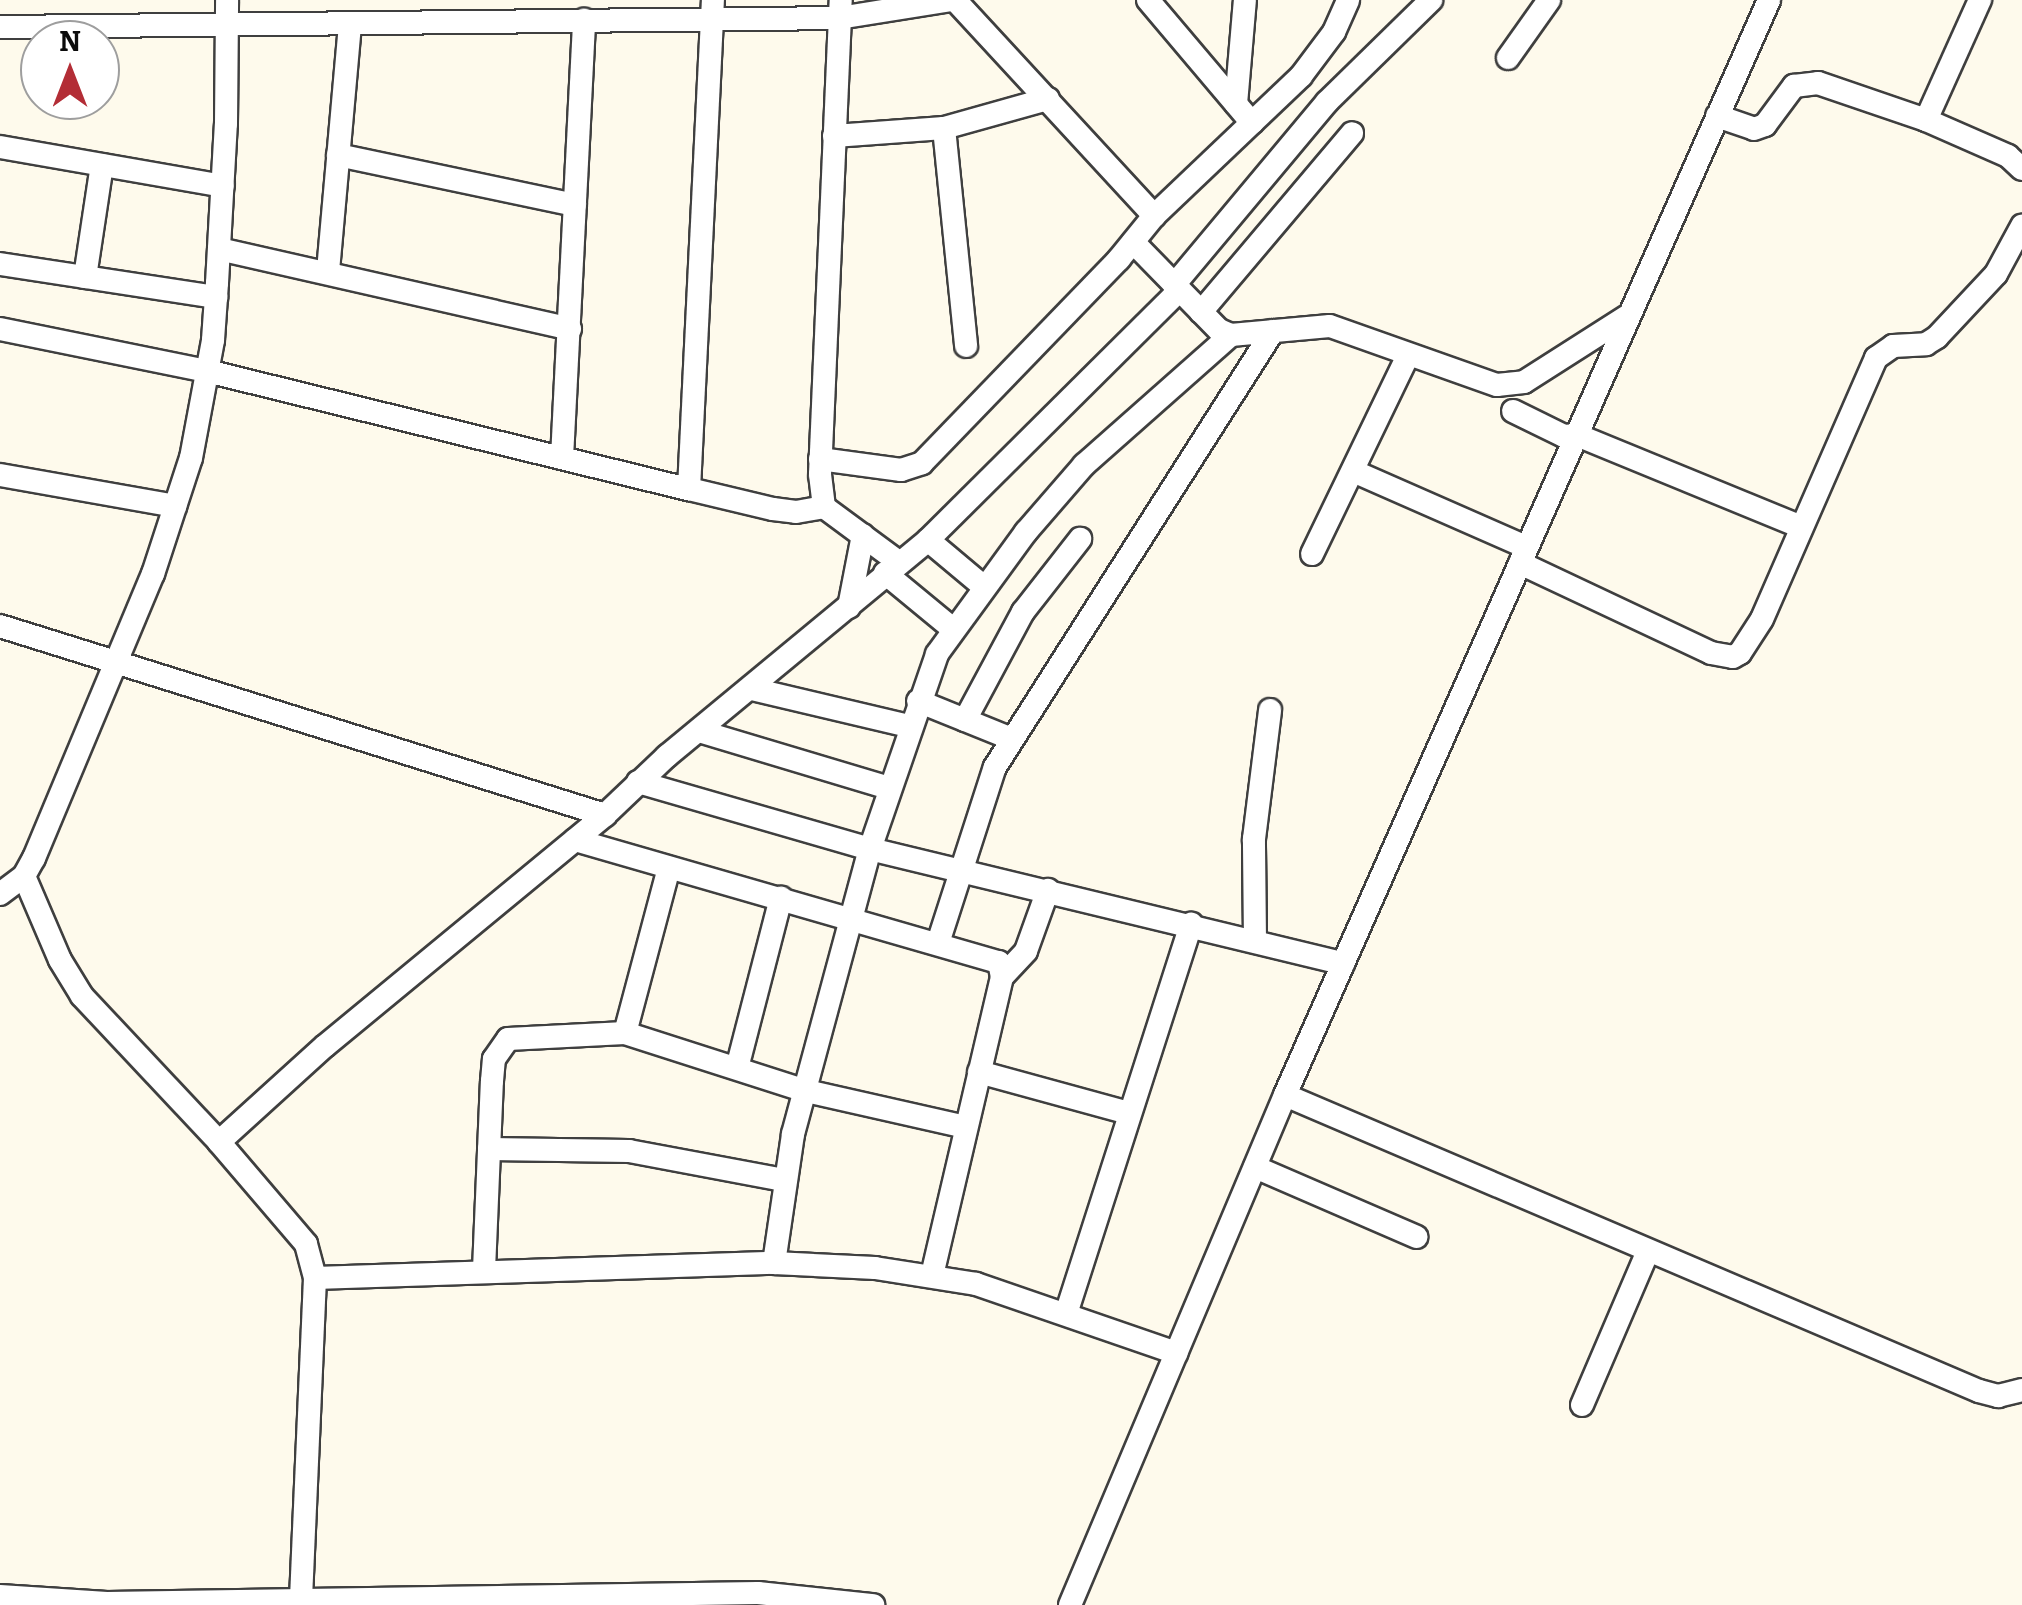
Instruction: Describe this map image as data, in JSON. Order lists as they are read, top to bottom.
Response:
{
  "north": "top"
}
